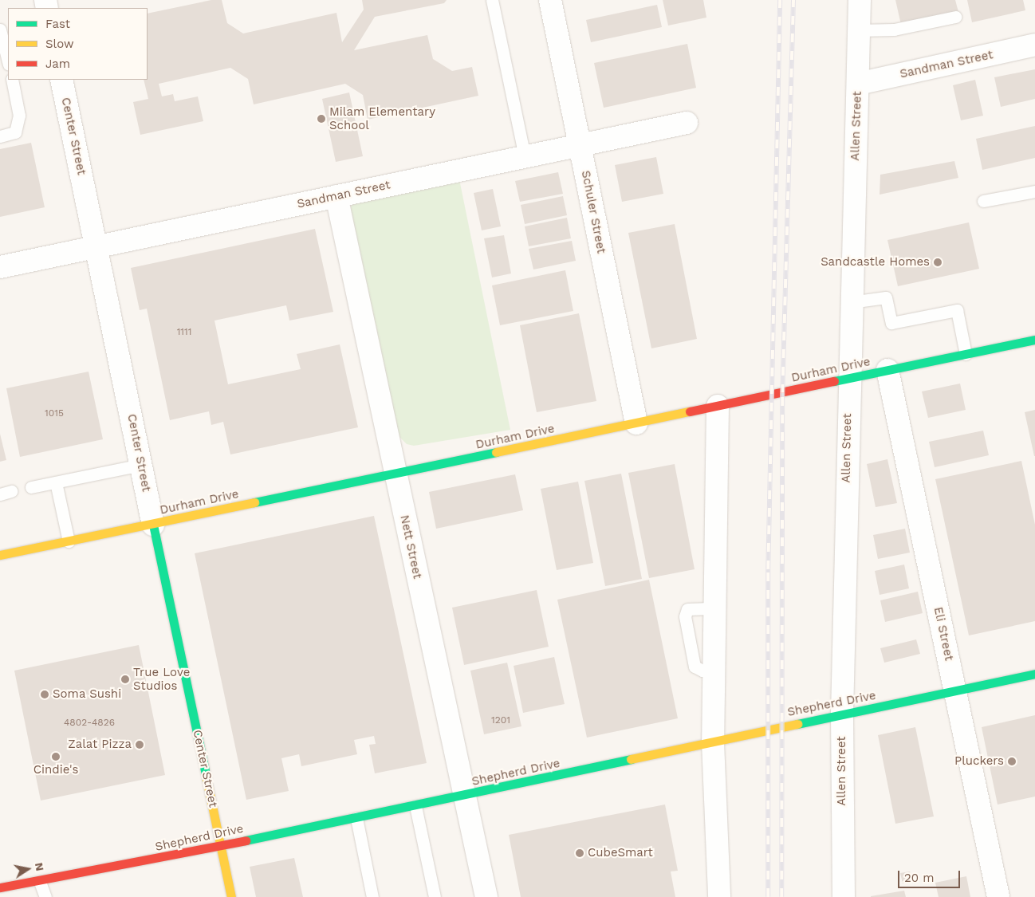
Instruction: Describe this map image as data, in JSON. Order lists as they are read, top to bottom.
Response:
{
  "streets": {
    "main road": ["Center Street", "Durham Drive", "Shepherd Drive"],
    "street": [
      "Sandman Street",
      "Allen Street",
      "Schuler Street",
      "Nett Street",
      "Eli Street"
    ]
  },
  "crossings": [
    ["Sandman Street", "Allen Street"],
    ["Sandman Street", "Center Street"],
    ["Sandman Street", "Schuler Street"],
    ["Sandman Street", "Nett Street"],
    ["Allen Street", "Durham Drive"],
    ["Allen Street", "Shepherd Drive"],
    ["Center Street", "Durham Drive"],
    ["Center Street", "Shepherd Drive"],
    ["Schuler Street", "Durham Drive"],
    ["Durham Drive", "Nett Street"],
    ["Durham Drive", "Eli Street"],
    ["Nett Street", "Shepherd Drive"],
    ["Eli Street", "Shepherd Drive"]
  ],
  "places": [
    "Milam Elementary School",
    "Sandcastle Homes",
    "True Love Studios",
    "Soma Sushi",
    "Zalat Pizza",
    "Cindie's",
    "Pluckers",
    "CubeSmart"
  ],
  "house_numbers": [
    "1111",
    "1015",
    "1201",
    "4802-4826"
  ],
  "legend": ["Fast", "Slow", "Jam"],
  "scale_bar": "20 m",
  "north": "right"
}
